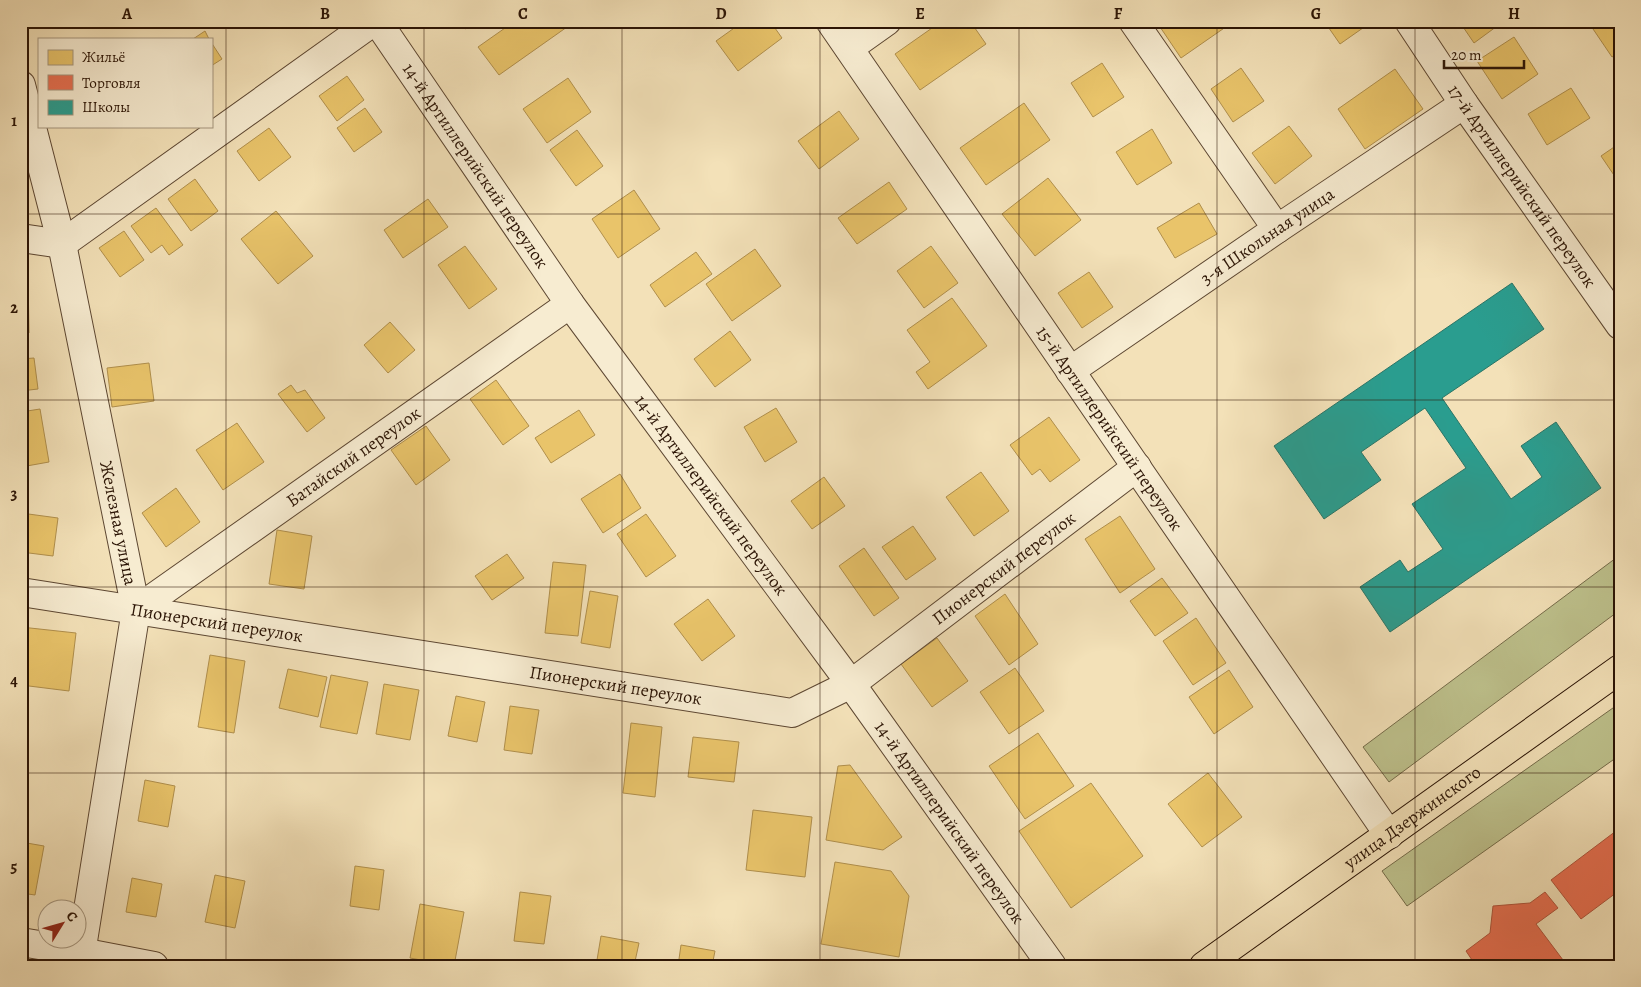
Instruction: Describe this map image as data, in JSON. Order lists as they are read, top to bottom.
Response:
{
  "streets": {
    "main road": ["улица Дзержинского"],
    "street": [
      "14-й Артиллерийский переулок",
      "17-й Артиллерийский переулок",
      "3-я Школьная улица",
      "15-й Артиллерийский переулок",
      "Батайский переулок",
      "Железная улица",
      "Пионерский переулок"
    ]
  },
  "crossings": [
    ["14-й Артиллерийский переулок", "Батайский переулок"],
    ["14-й Артиллерийский переулок", "Пионерский переулок"],
    ["17-й Артиллерийский переулок", "3-я Школьная улица"],
    ["3-я Школьная улица", "15-й Артиллерийский переулок"],
    ["15-й Артиллерийский переулок", "Пионерский переулок"],
    ["15-й Артиллерийский переулок", "улица Дзержинского"],
    ["Батайский переулок", "Железная улица"],
    ["Батайский переулок", "Пионерский переулок"],
    ["Железная улица", "Пионерский переулок"]
  ],
  "legend": ["Жильё", "Торговля", "Школы"],
  "scale_bar": "20 m",
  "north": "top right",
  "grid": {
    "columns": [
      "A",
      "B",
      "C",
      "D",
      "E",
      "F",
      "G",
      "H"
    ],
    "rows": [
      "1",
      "2",
      "3",
      "4",
      "5"
    ]
  }
}
